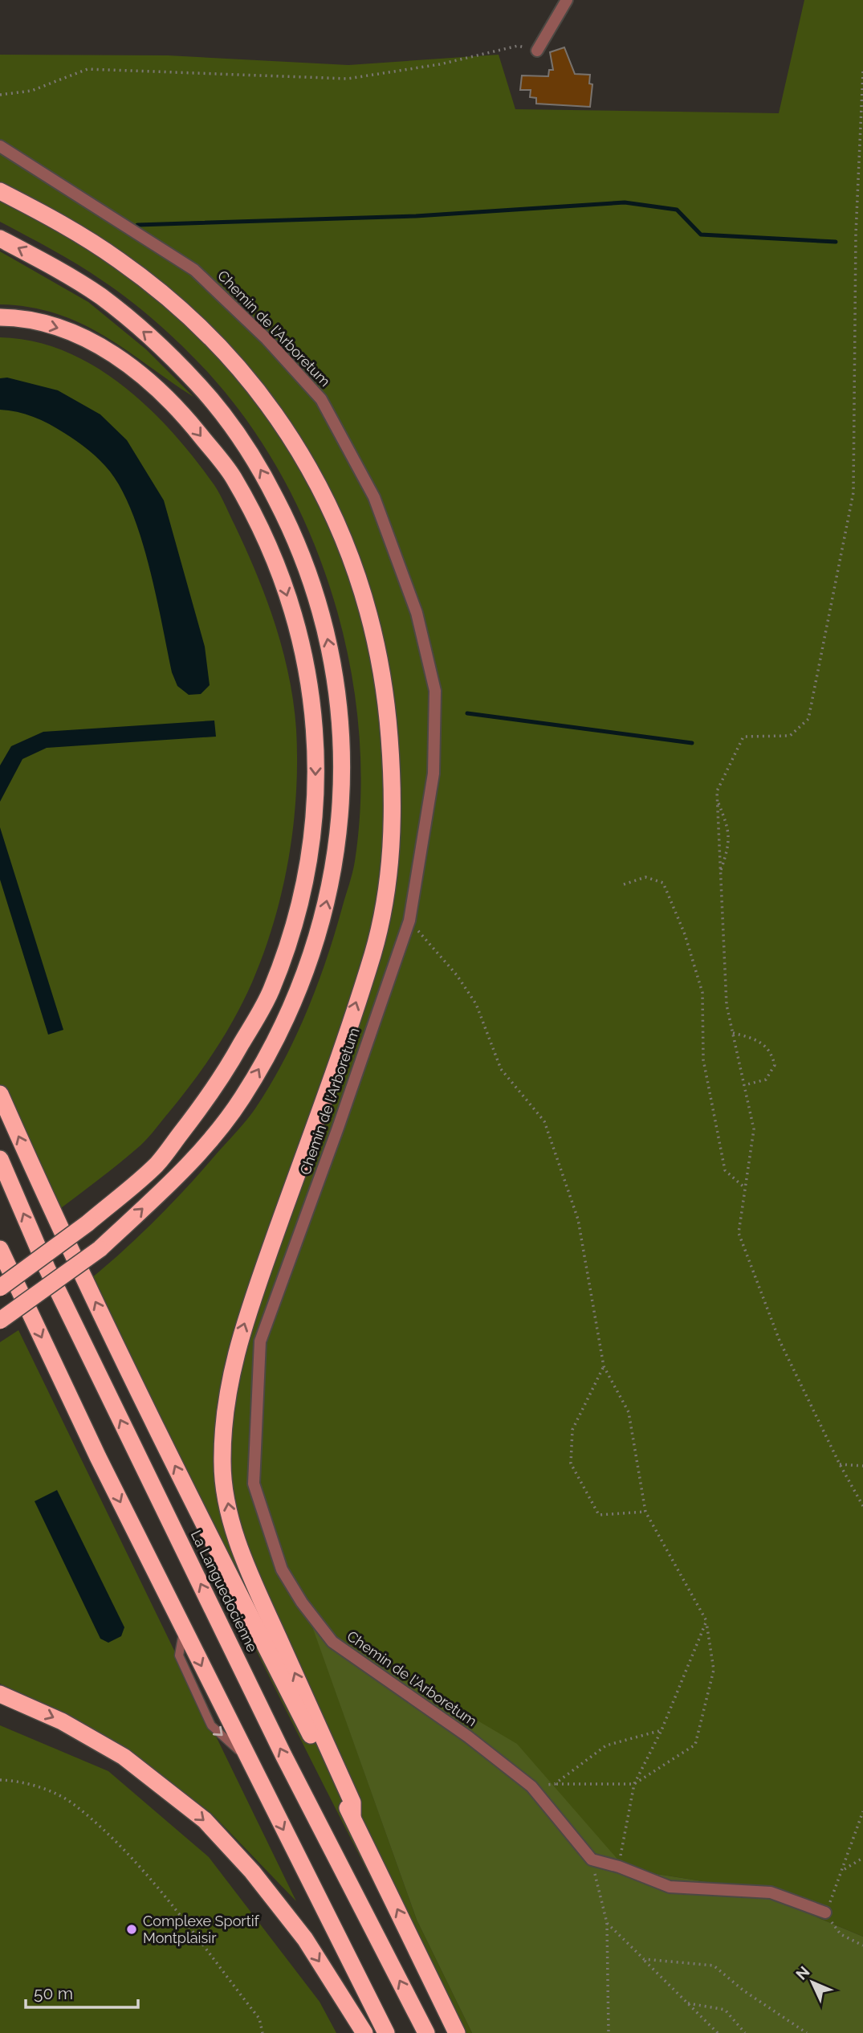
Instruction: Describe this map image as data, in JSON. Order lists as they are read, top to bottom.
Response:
{
  "streets": {
    "highway": ["La Languedocienne"],
    "street": ["Chemin de l'Arboretum"]
  },
  "places": ["Complexe Sportif Montplaisir"],
  "scale_bar": "50 m",
  "north": "top left"
}
